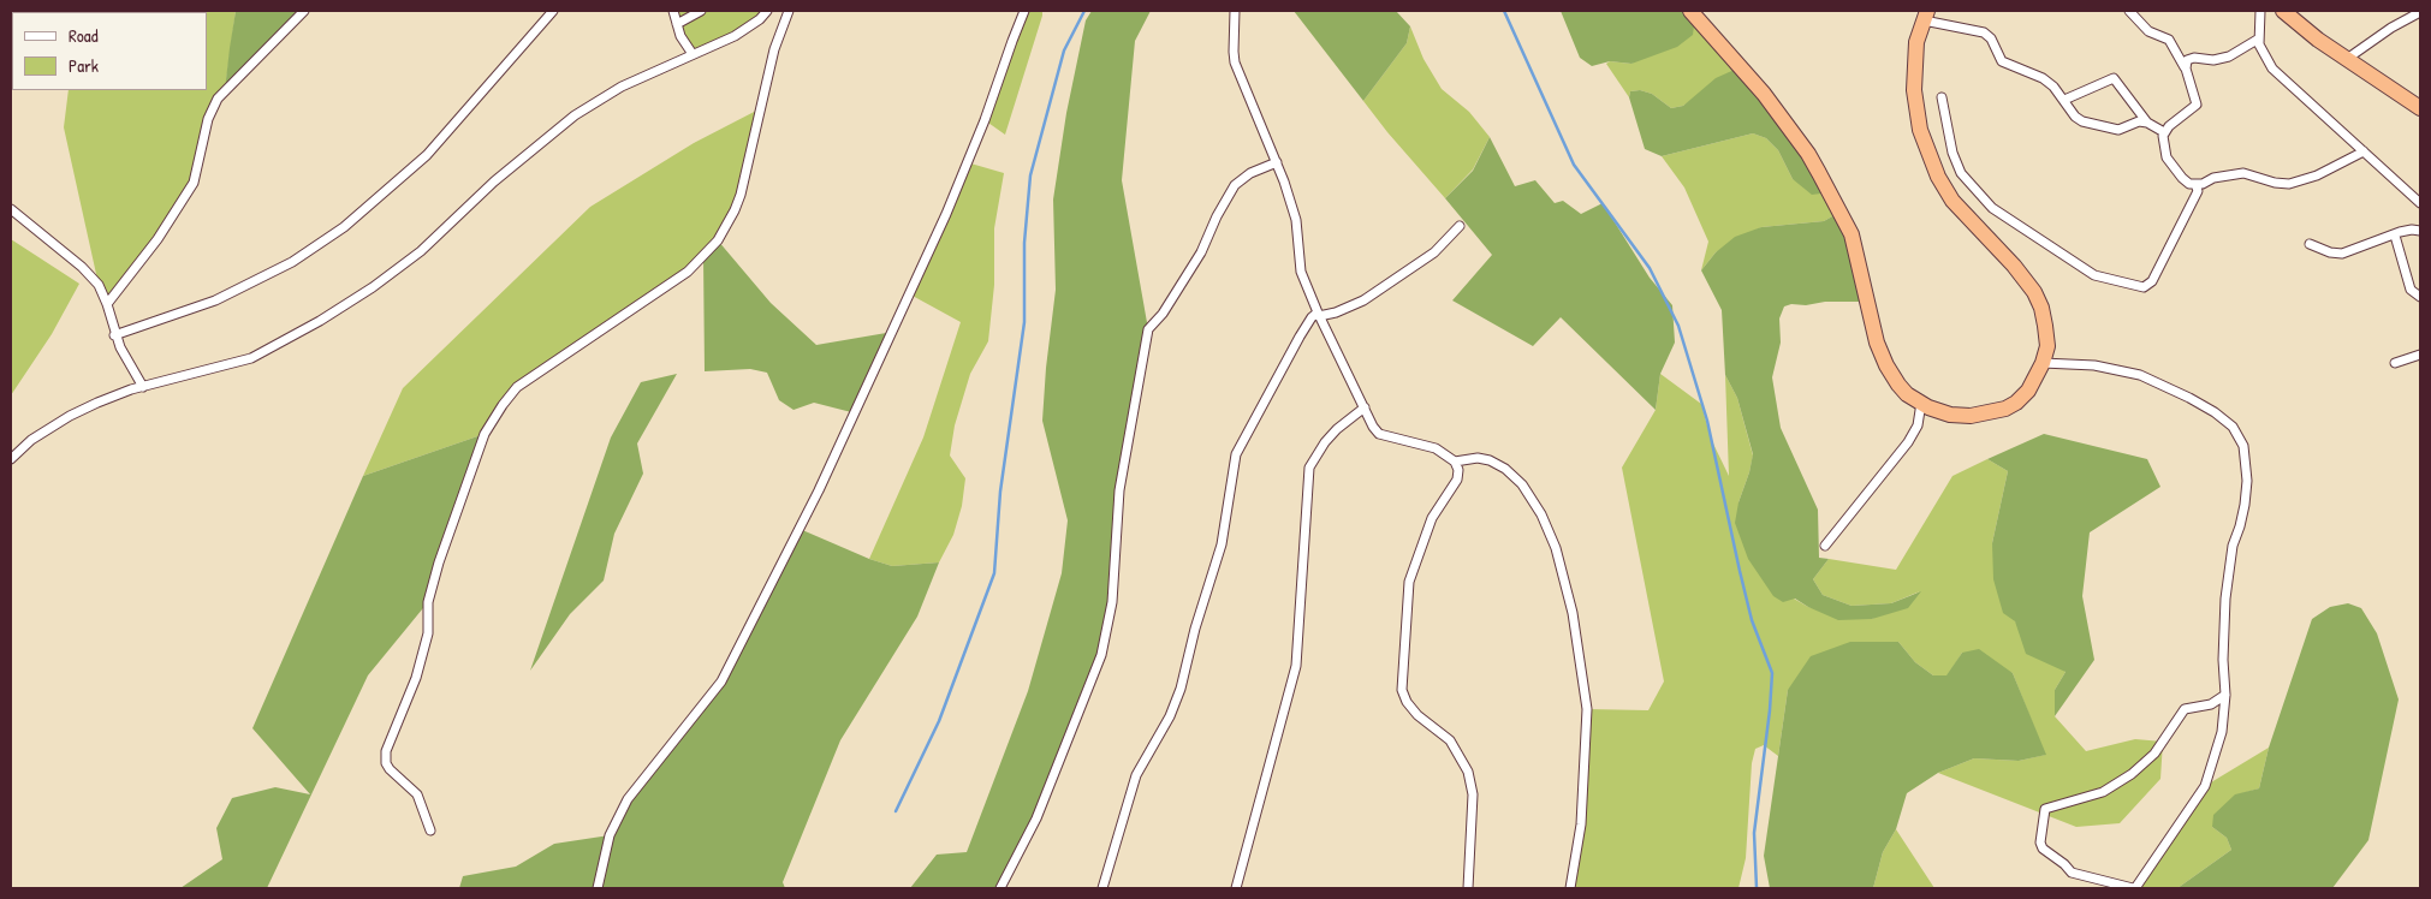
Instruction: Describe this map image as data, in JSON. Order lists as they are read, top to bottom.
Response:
{
  "legend": ["Road", "Park"]
}
